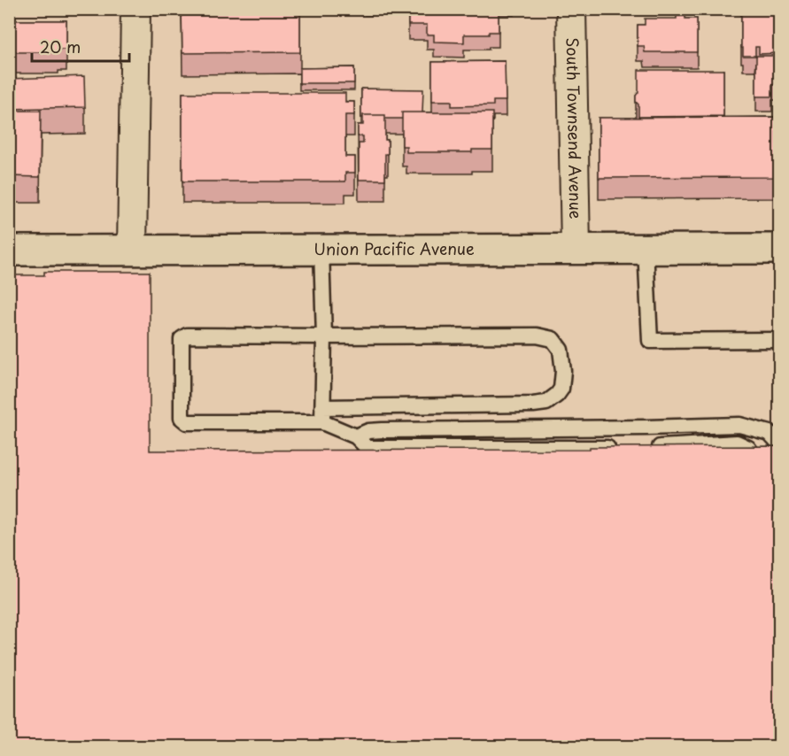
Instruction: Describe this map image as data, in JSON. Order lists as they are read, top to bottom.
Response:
{
  "streets": {
    "street": ["South Townsend Avenue", "Union Pacific Avenue"]
  },
  "crossings": [
    ["South Townsend Avenue", "Union Pacific Avenue"]
  ],
  "scale_bar": "20 m"
}
